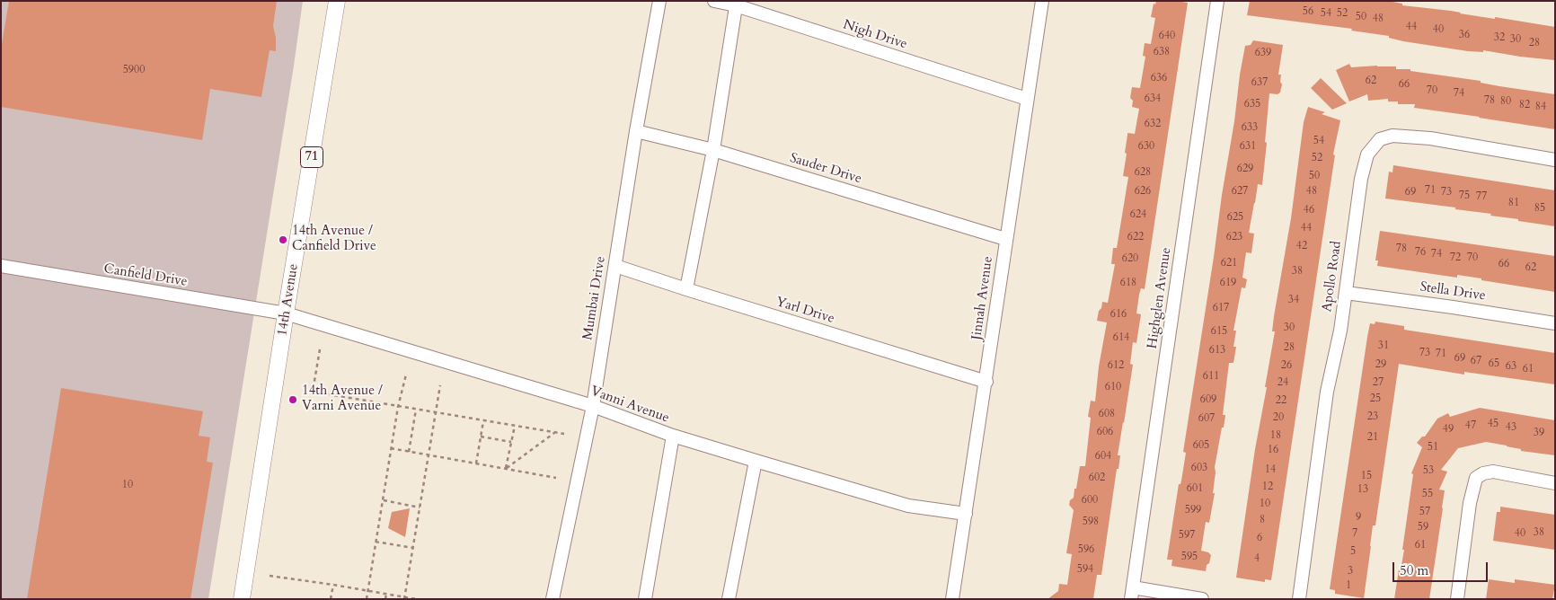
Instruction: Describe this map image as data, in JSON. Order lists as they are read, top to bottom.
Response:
{
  "streets": {
    "main road": ["71", "14th Avenue"],
    "street": [
      "Nigh Drive",
      "Sauder Drive",
      "Canfield Drive",
      "Apollo Road",
      "Stella Drive",
      "Mumbai Drive",
      "Jinnah Avenue",
      "Highglen Avenue",
      "Yarl Drive",
      "Vanni Avenue"
    ]
  },
  "crossings": [
    ["Nigh Drive", "Jinnah Avenue"],
    ["Sauder Drive", "Mumbai Drive"],
    ["Sauder Drive", "Jinnah Avenue"],
    ["Canfield Drive", "14th Avenue"],
    ["Canfield Drive", "Vanni Avenue"],
    ["Apollo Road", "Stella Drive"],
    ["Mumbai Drive", "Yarl Drive"],
    ["Mumbai Drive", "Vanni Avenue"],
    ["Jinnah Avenue", "Yarl Drive"],
    ["Jinnah Avenue", "Vanni Avenue"],
    ["14th Avenue", "Vanni Avenue"]
  ],
  "places": ["14th Avenue / Canfield Drive", "14th Avenue / Varni Avenue"],
  "house_numbers": [
    "56",
    "54",
    "52",
    "50",
    "48",
    "44",
    "40",
    "36",
    "640",
    "32",
    "30",
    "28",
    "638",
    "639",
    "5900",
    "636",
    "62",
    "637",
    "66",
    "70",
    "74",
    "634",
    "78",
    "80",
    "635",
    "82",
    "84",
    "632",
    "633",
    "54",
    "630",
    "631",
    "52",
    "629",
    "628",
    "50",
    "71",
    "626",
    "627",
    "48",
    "69",
    "73",
    "75",
    "77",
    "81",
    "85",
    "46",
    "624",
    "625",
    "44",
    "622",
    "623",
    "42",
    "78",
    "76",
    "74",
    "72",
    "70",
    "620",
    "621",
    "66",
    "62",
    "38",
    "618",
    "619",
    "34",
    "617",
    "616",
    "30",
    "615",
    "614",
    "31",
    "28",
    "613",
    "73",
    "71",
    "69",
    "67",
    "65",
    "29",
    "612",
    "26",
    "63",
    "61",
    "611",
    "24",
    "27",
    "610",
    "25",
    "609",
    "22",
    "608",
    "23",
    "20",
    "607",
    "45",
    "47",
    "43",
    "49",
    "606",
    "39",
    "18",
    "21",
    "605",
    "51",
    "16",
    "604",
    "603",
    "14",
    "53",
    "15",
    "602",
    "10",
    "12",
    "601",
    "13",
    "55",
    "600",
    "10",
    "599",
    "57",
    "9",
    "8",
    "598",
    "59",
    "38",
    "7",
    "40",
    "597",
    "6",
    "61",
    "596",
    "5",
    "595",
    "4",
    "594",
    "3",
    "1"
  ],
  "scale_bar": "50 m"
}
